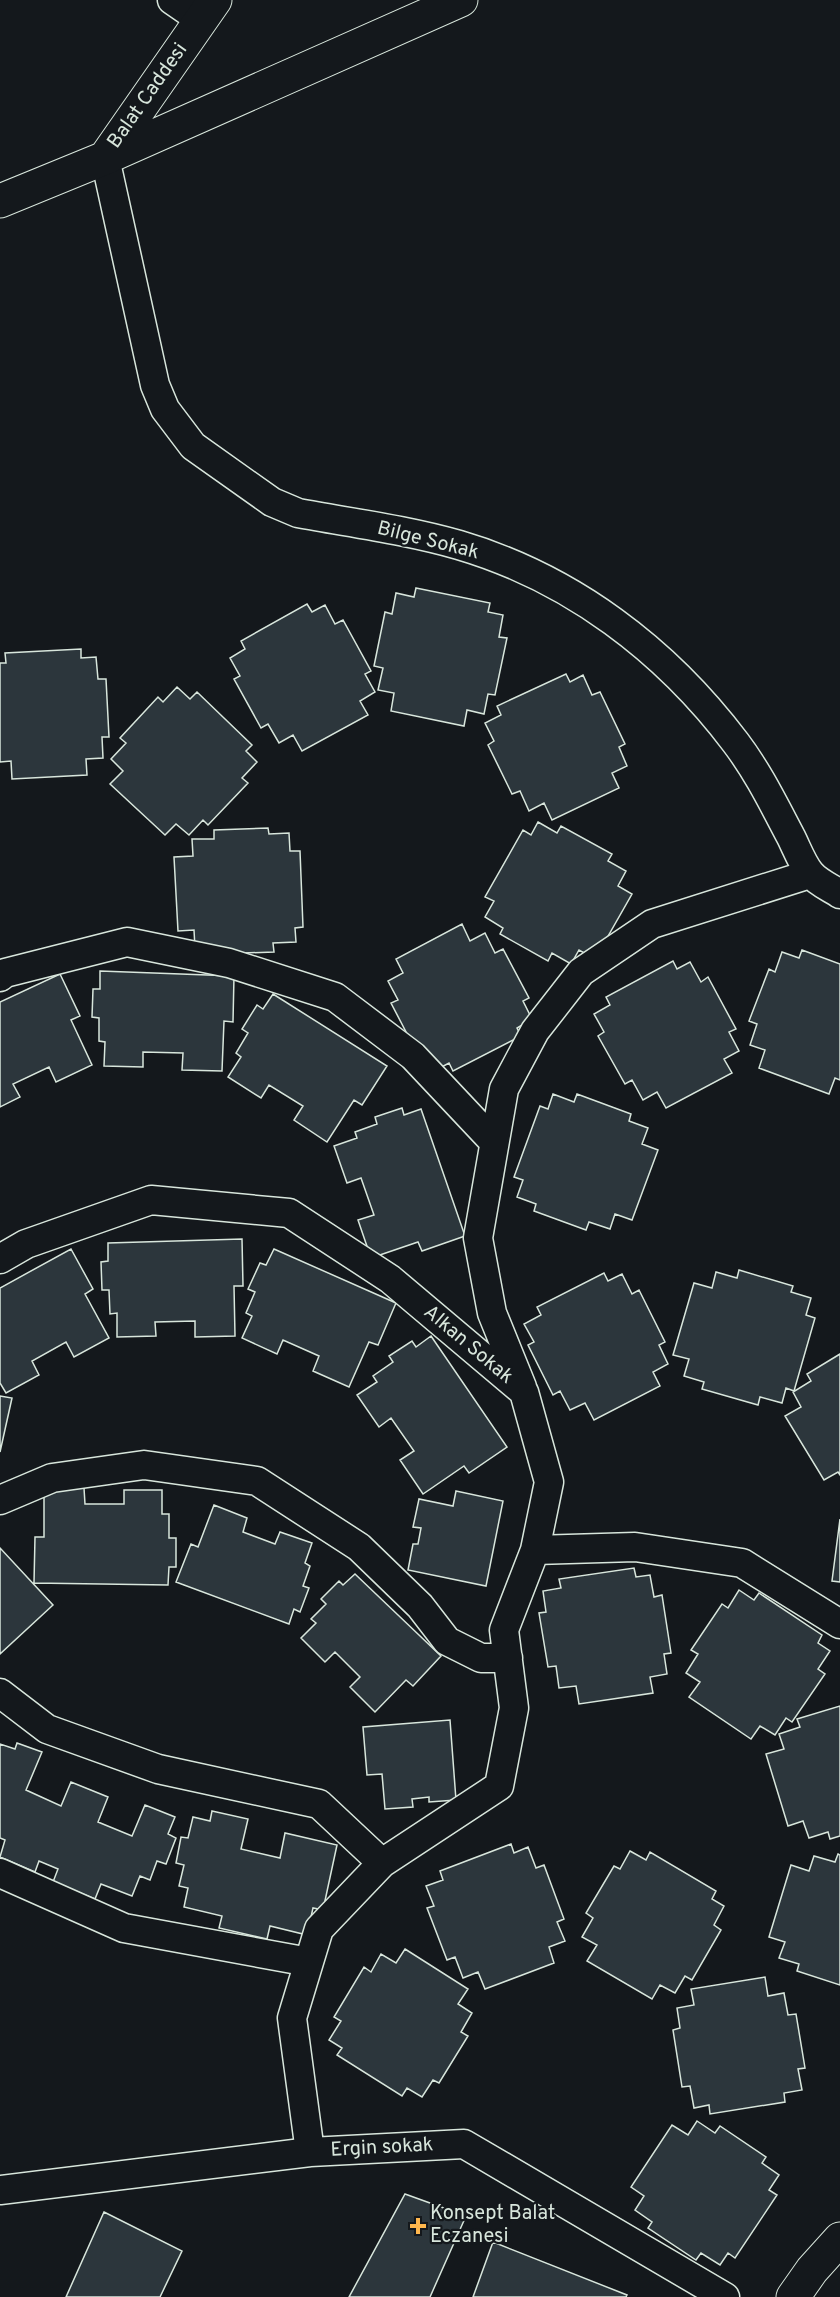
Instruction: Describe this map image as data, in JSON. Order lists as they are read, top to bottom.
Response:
{
  "streets": {
    "street": [
      "Balat Caddesi",
      "Bilge Sokak",
      "Alkan Sokak",
      "Ergin sokak"
    ]
  },
  "crossings": [
    ["Balat Caddesi", "Bilge Sokak"],
    ["Alkan Sokak", "Ergin sokak"]
  ],
  "places": {
    "health": ["Konsept Balat Eczanesi"]
  }
}
